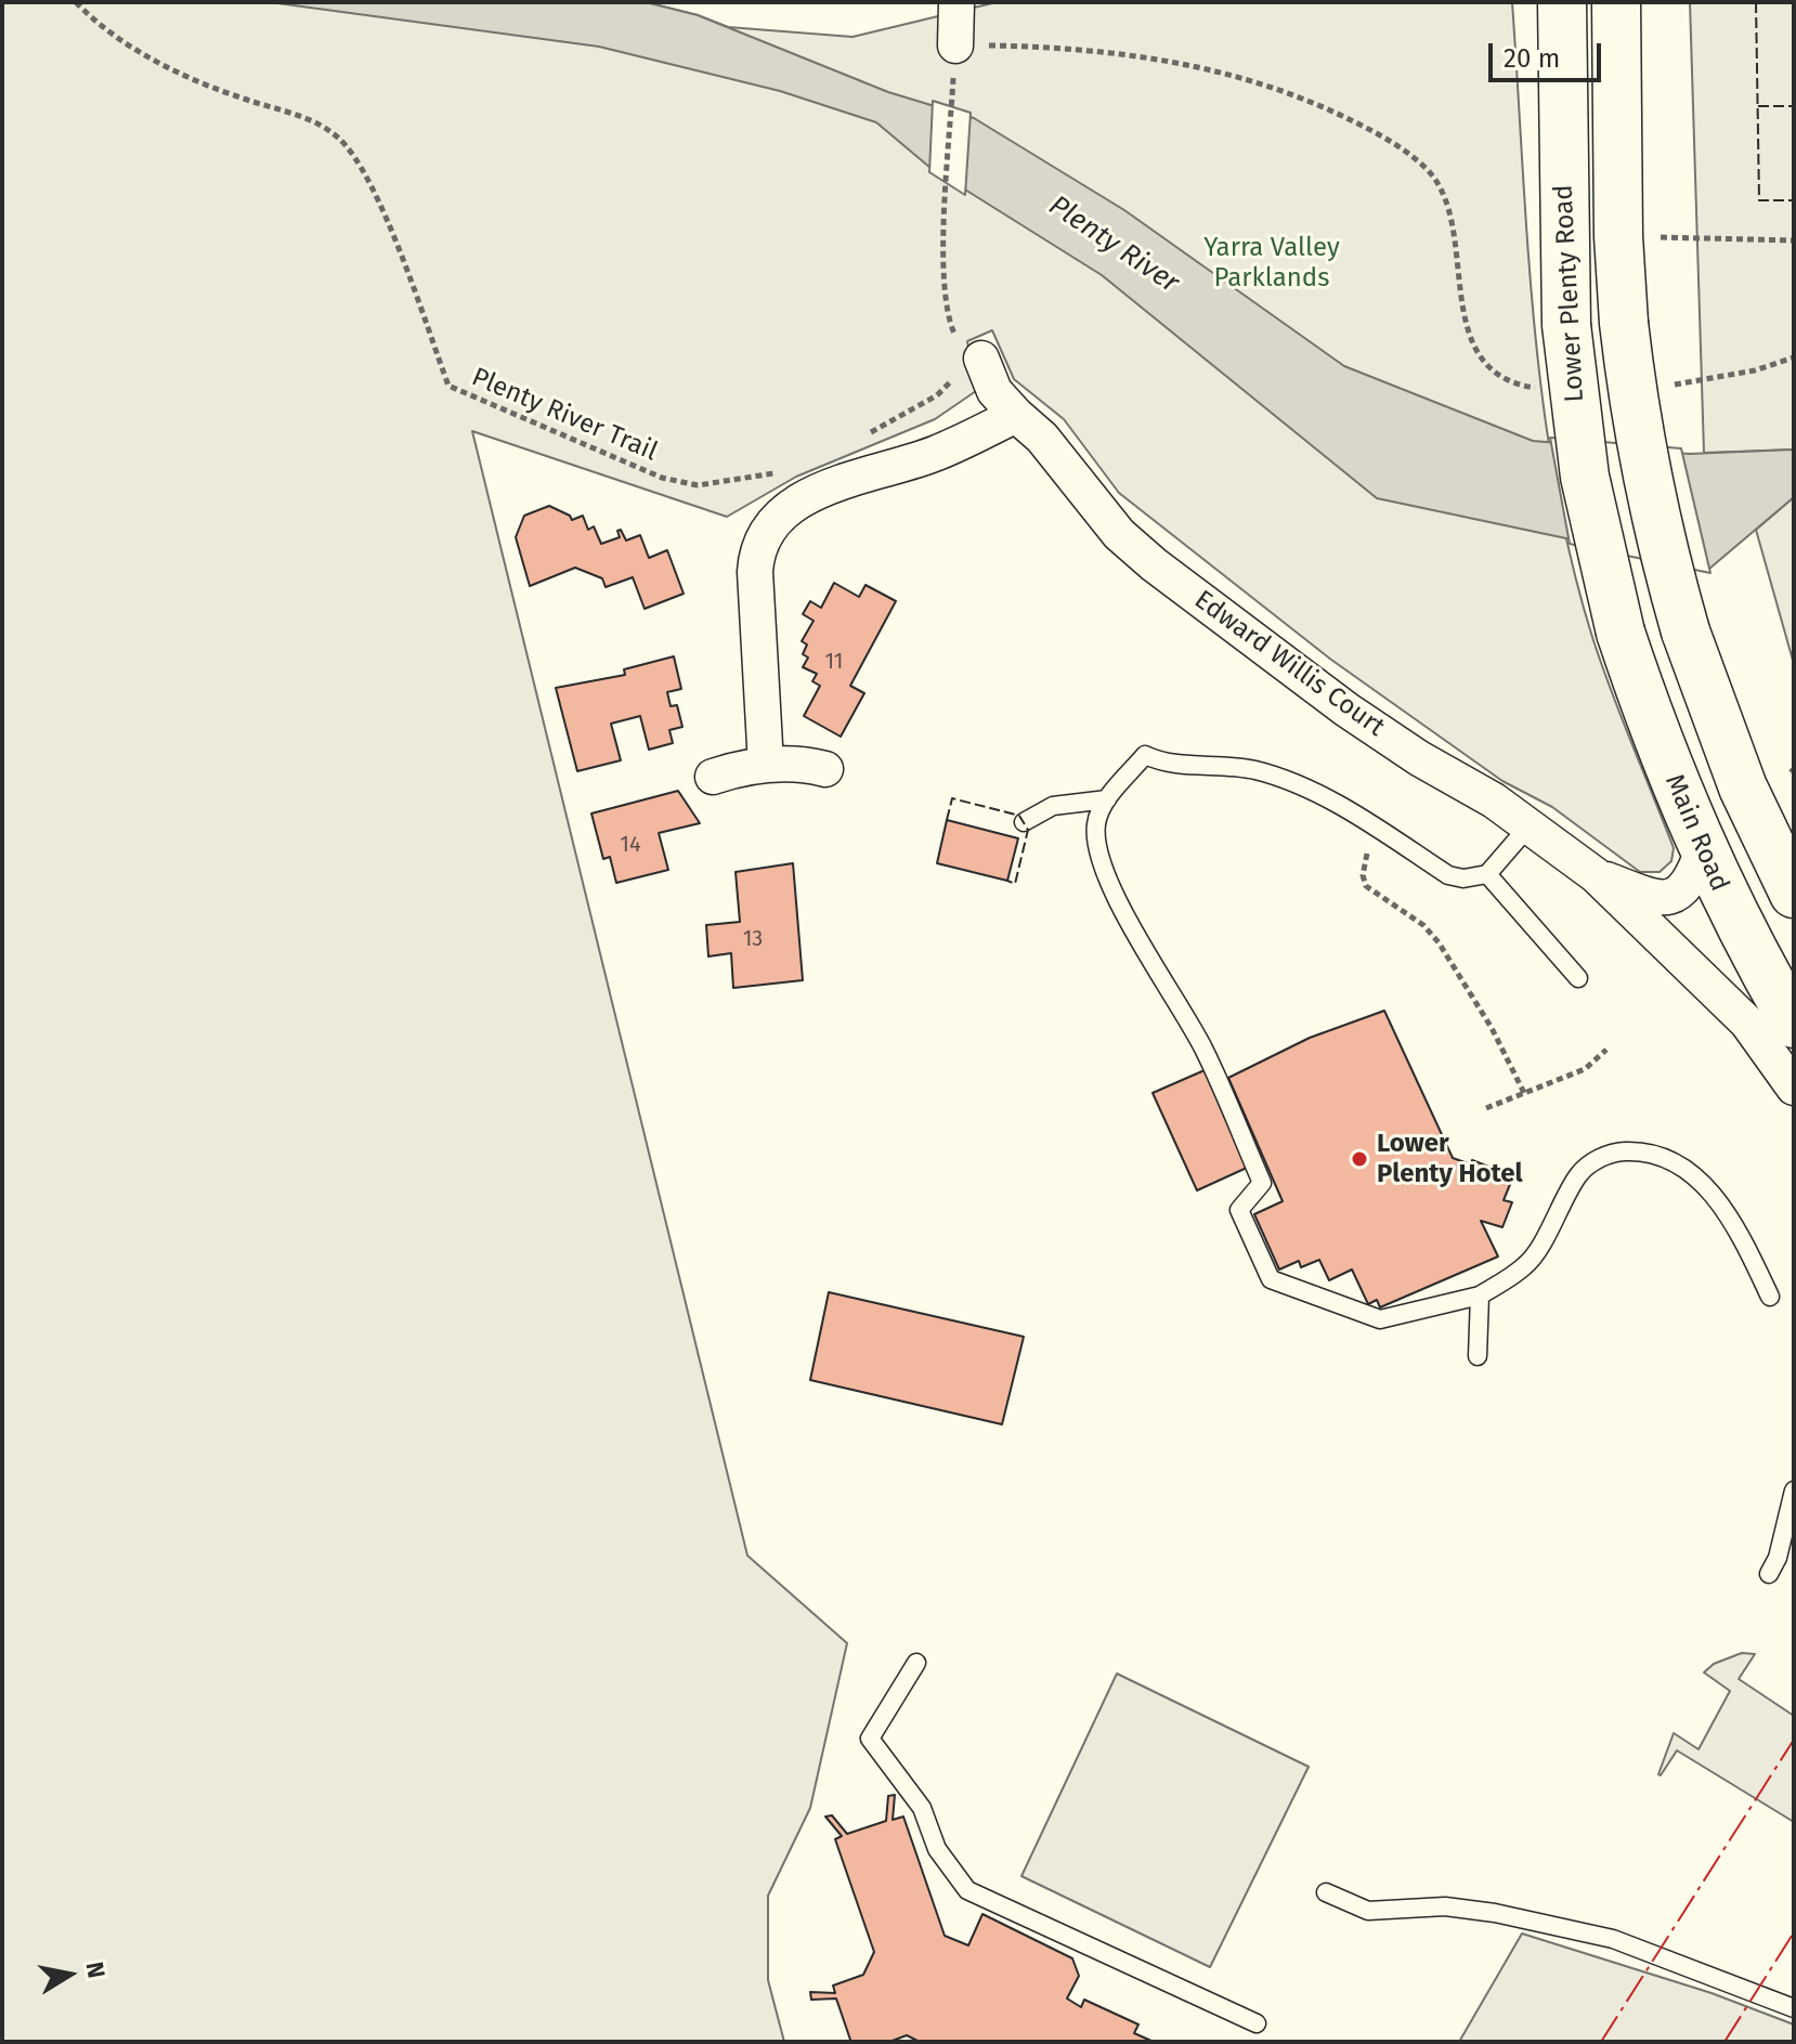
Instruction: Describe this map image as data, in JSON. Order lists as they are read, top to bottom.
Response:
{
  "streets": {
    "main road": ["Lower Plenty Road", "Main Road"],
    "street": ["Edward Willis Court"],
    "path": ["Plenty River Trail"]
  },
  "crossings": [
    ["Lower Plenty Road", "Main Road"],
    ["Edward Willis Court", "Main Road"]
  ],
  "water": ["Plenty River"],
  "parks": ["Yarra Valley Parklands"],
  "places": ["Lower Plenty Hotel"],
  "house_numbers": ["11", "14", "13"],
  "scale_bar": "20 m",
  "north": "right"
}
